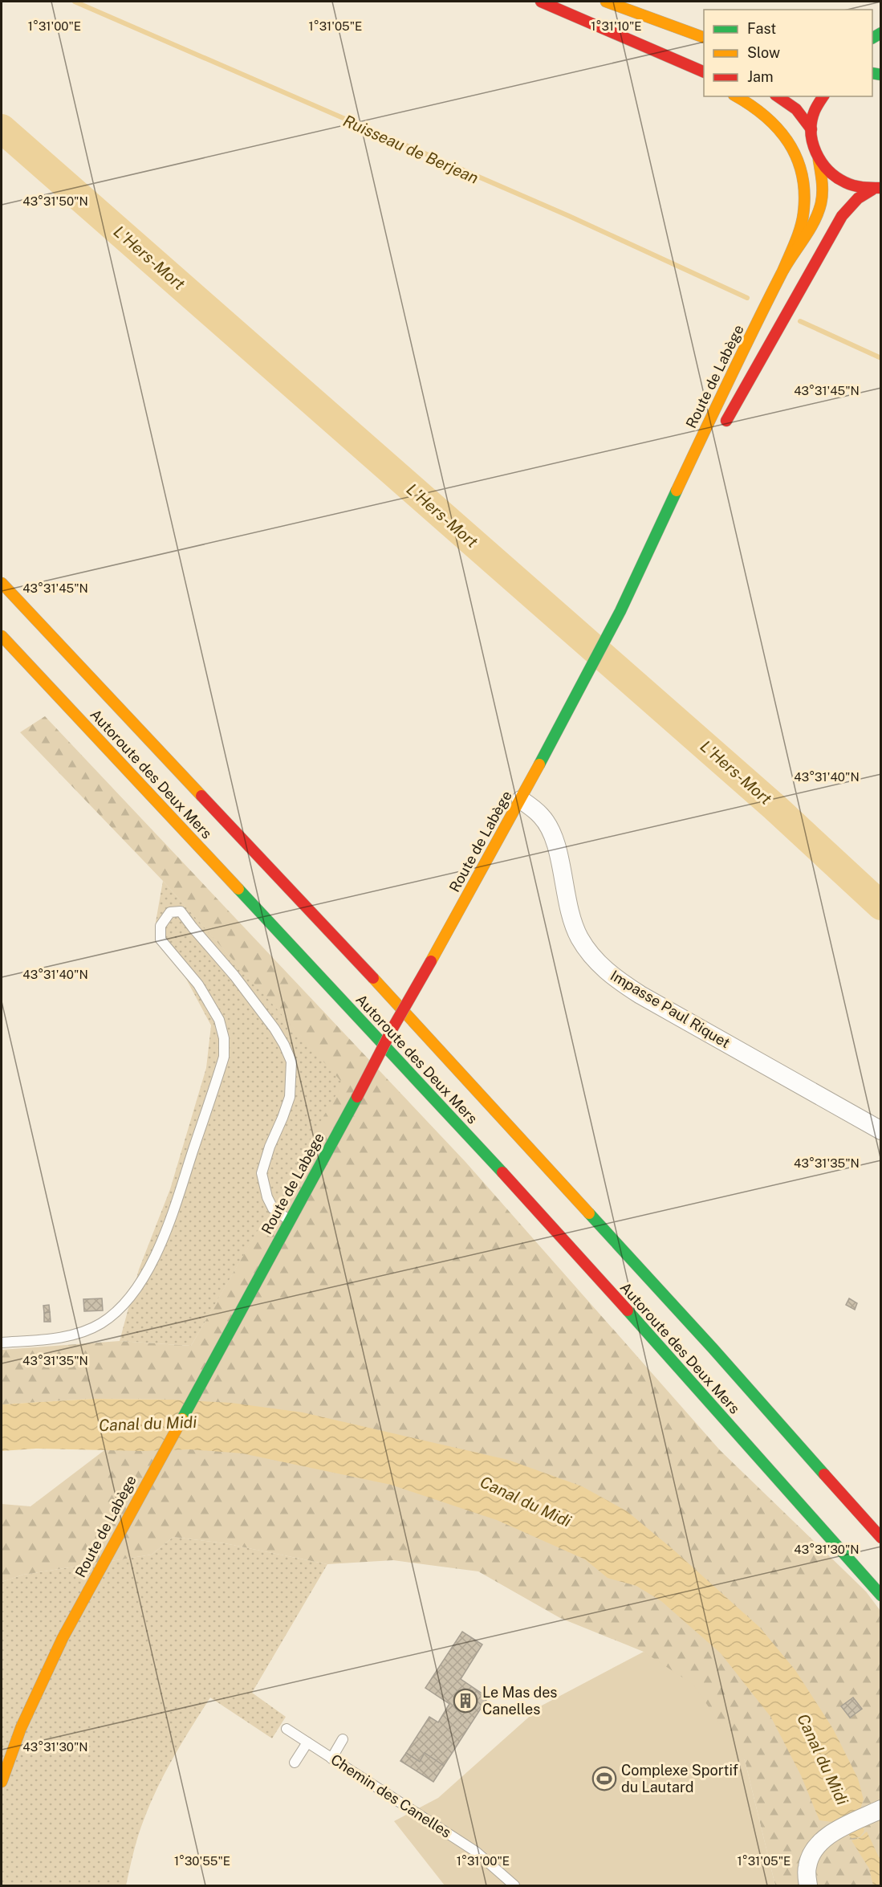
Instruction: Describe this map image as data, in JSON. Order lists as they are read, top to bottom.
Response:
{
  "streets": {
    "main road": ["Route de Labège", "Autoroute des Deux Mers"],
    "street": ["Impasse Paul Riquet"],
    "lane": ["Chemin des Canelles"]
  },
  "crossings": [
    ["Route de Labège", "Impasse Paul Riquet"]
  ],
  "water": ["Ruisseau de Berjean", "L'Hers-Mort", "Canal du Midi"],
  "places": {
    "building": ["Le Mas des Canelles"],
    "sports": ["Complexe Sportif du Lautard"]
  },
  "legend": ["Fast", "Slow", "Jam"],
  "coordinates": [
    "1°31'00\"E",
    "1°31'05\"E",
    "1°31'10\"E",
    "43°31'50\"N",
    "43°31'45\"N",
    "43°31'40\"N",
    "43°31'35\"N",
    "43°31'30\"N",
    "1°30'55\"E"
  ]
}
